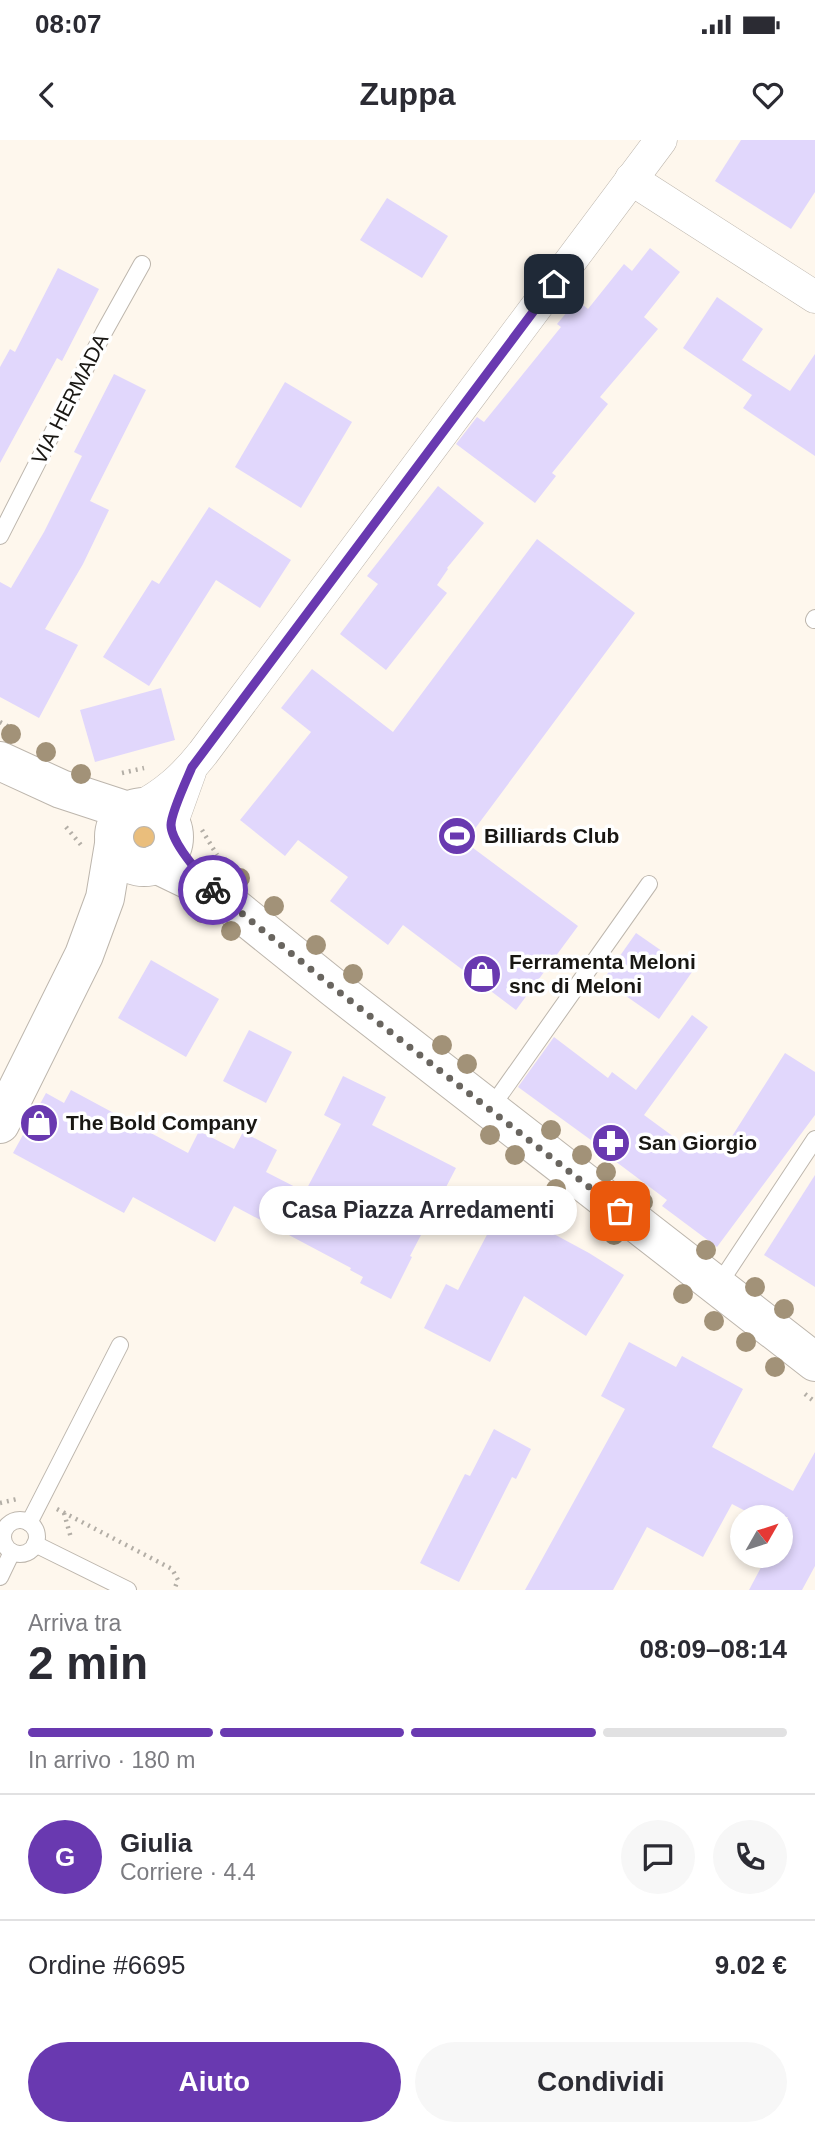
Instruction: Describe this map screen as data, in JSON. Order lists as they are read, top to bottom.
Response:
{
  "streets": {
    "lane": ["VIA HERMADA"]
  },
  "places": {
    "sports": ["Billiards Club"],
    "shop": ["Ferramenta Meloni snc di Meloni", "The Bold Company"],
    "pharmacy": ["San Giorgio"],
    "other": ["Casa Piazza Arredamenti"]
  },
  "north": "top right",
  "page": {
    "status": "08:07",
    "header": "Zuppa",
    "bubble": "Casa Piazza Arredamenti",
    "heading": ["2 min", "Arriva tra", "08:09–08:14"],
    "panel": [
      "Giulia",
      "Corriere · 4.4",
      "Ordine #6695",
      "9.02 €"
    ],
    "bar": "In arrivo · 180 m",
    "round": "G",
    "buttons": ["Aiuto", "Condividi"]
  }
}
